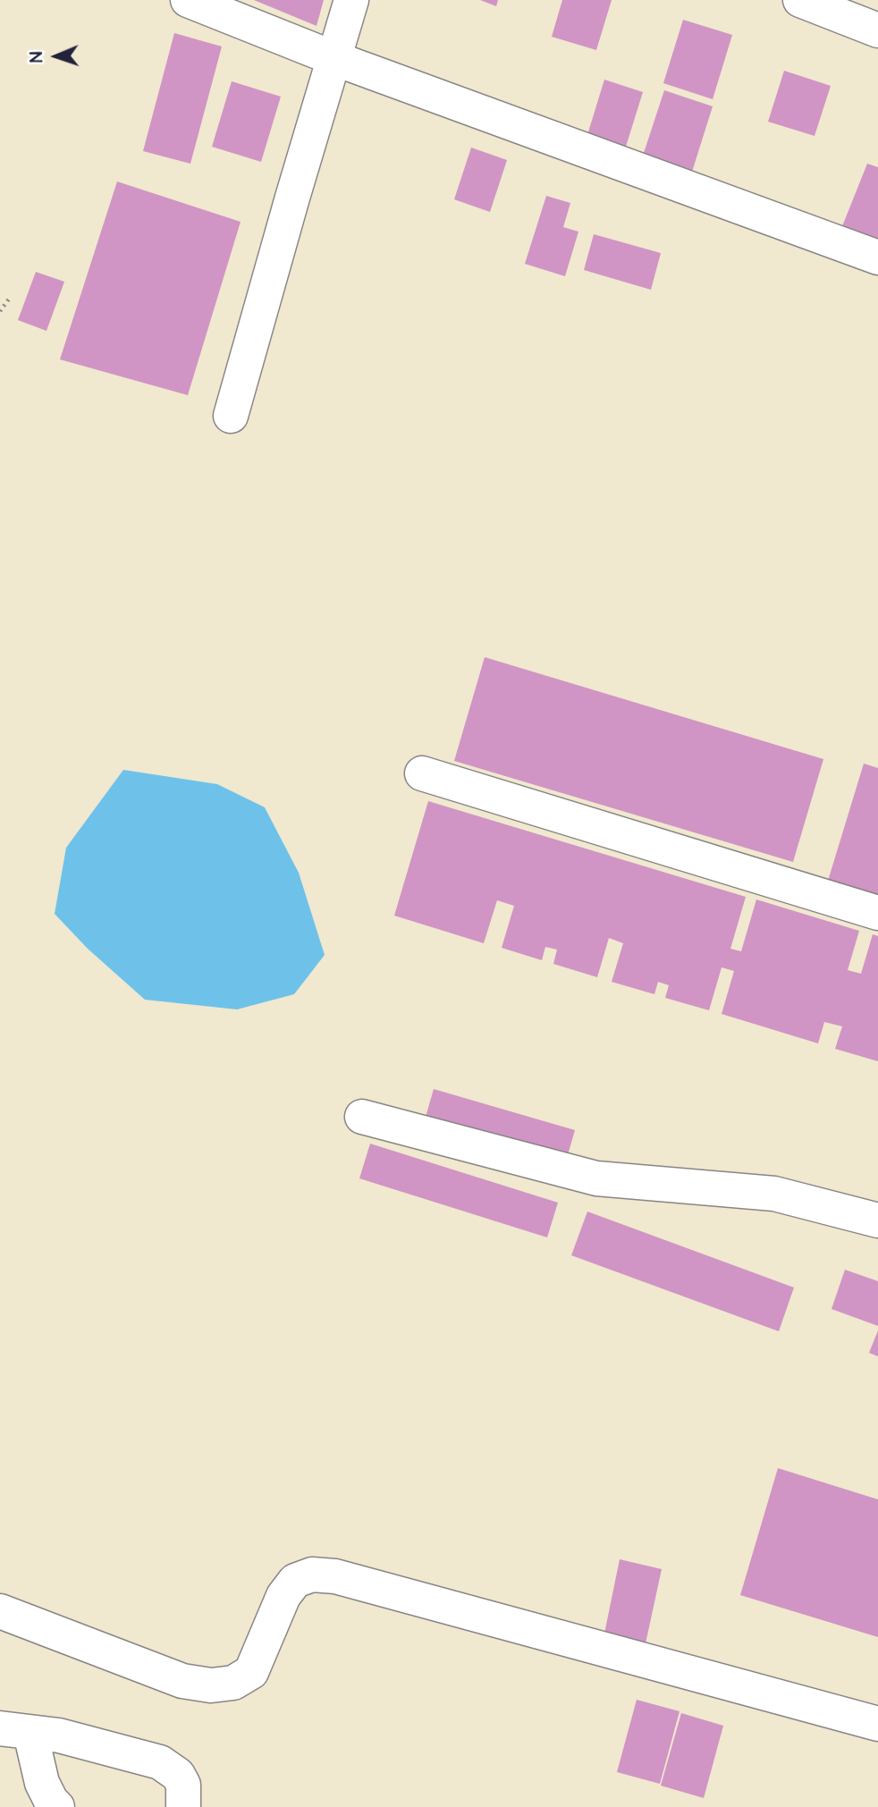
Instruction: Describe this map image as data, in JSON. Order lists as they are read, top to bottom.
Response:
{
  "north": "left"
}
